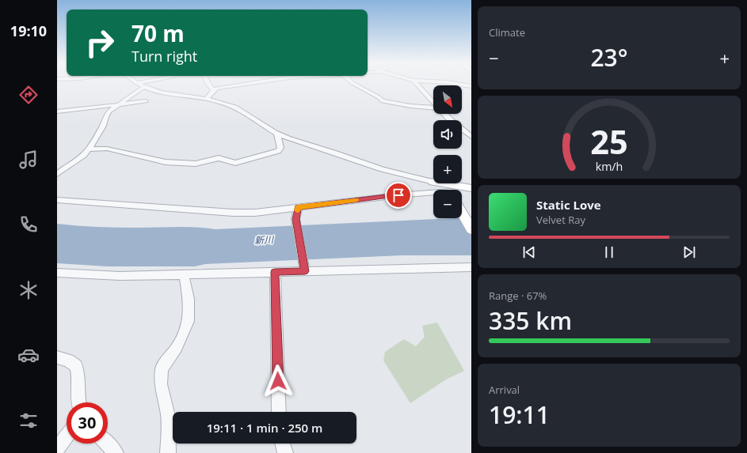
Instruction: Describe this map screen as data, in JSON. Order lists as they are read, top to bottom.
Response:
{
  "water": ["新川"],
  "north": "bottom right",
  "page": {
    "tabs": "19:10",
    "tile": [
      "Climate",
      ["Range · 67%", "335 km"],
      ["Arrival", "19:11"]
    ],
    "turn": ["70 m", "Turn right"],
    "heat": ["−", "23°", "+"],
    "map_buttons": ["+", "−"],
    "song": ["Static Love", "Velvet Ray"],
    "limit": "30",
    "trip": "19:11 · 1 min · 250 m",
    "gauge": ["25", "km/h"]
  }
}
